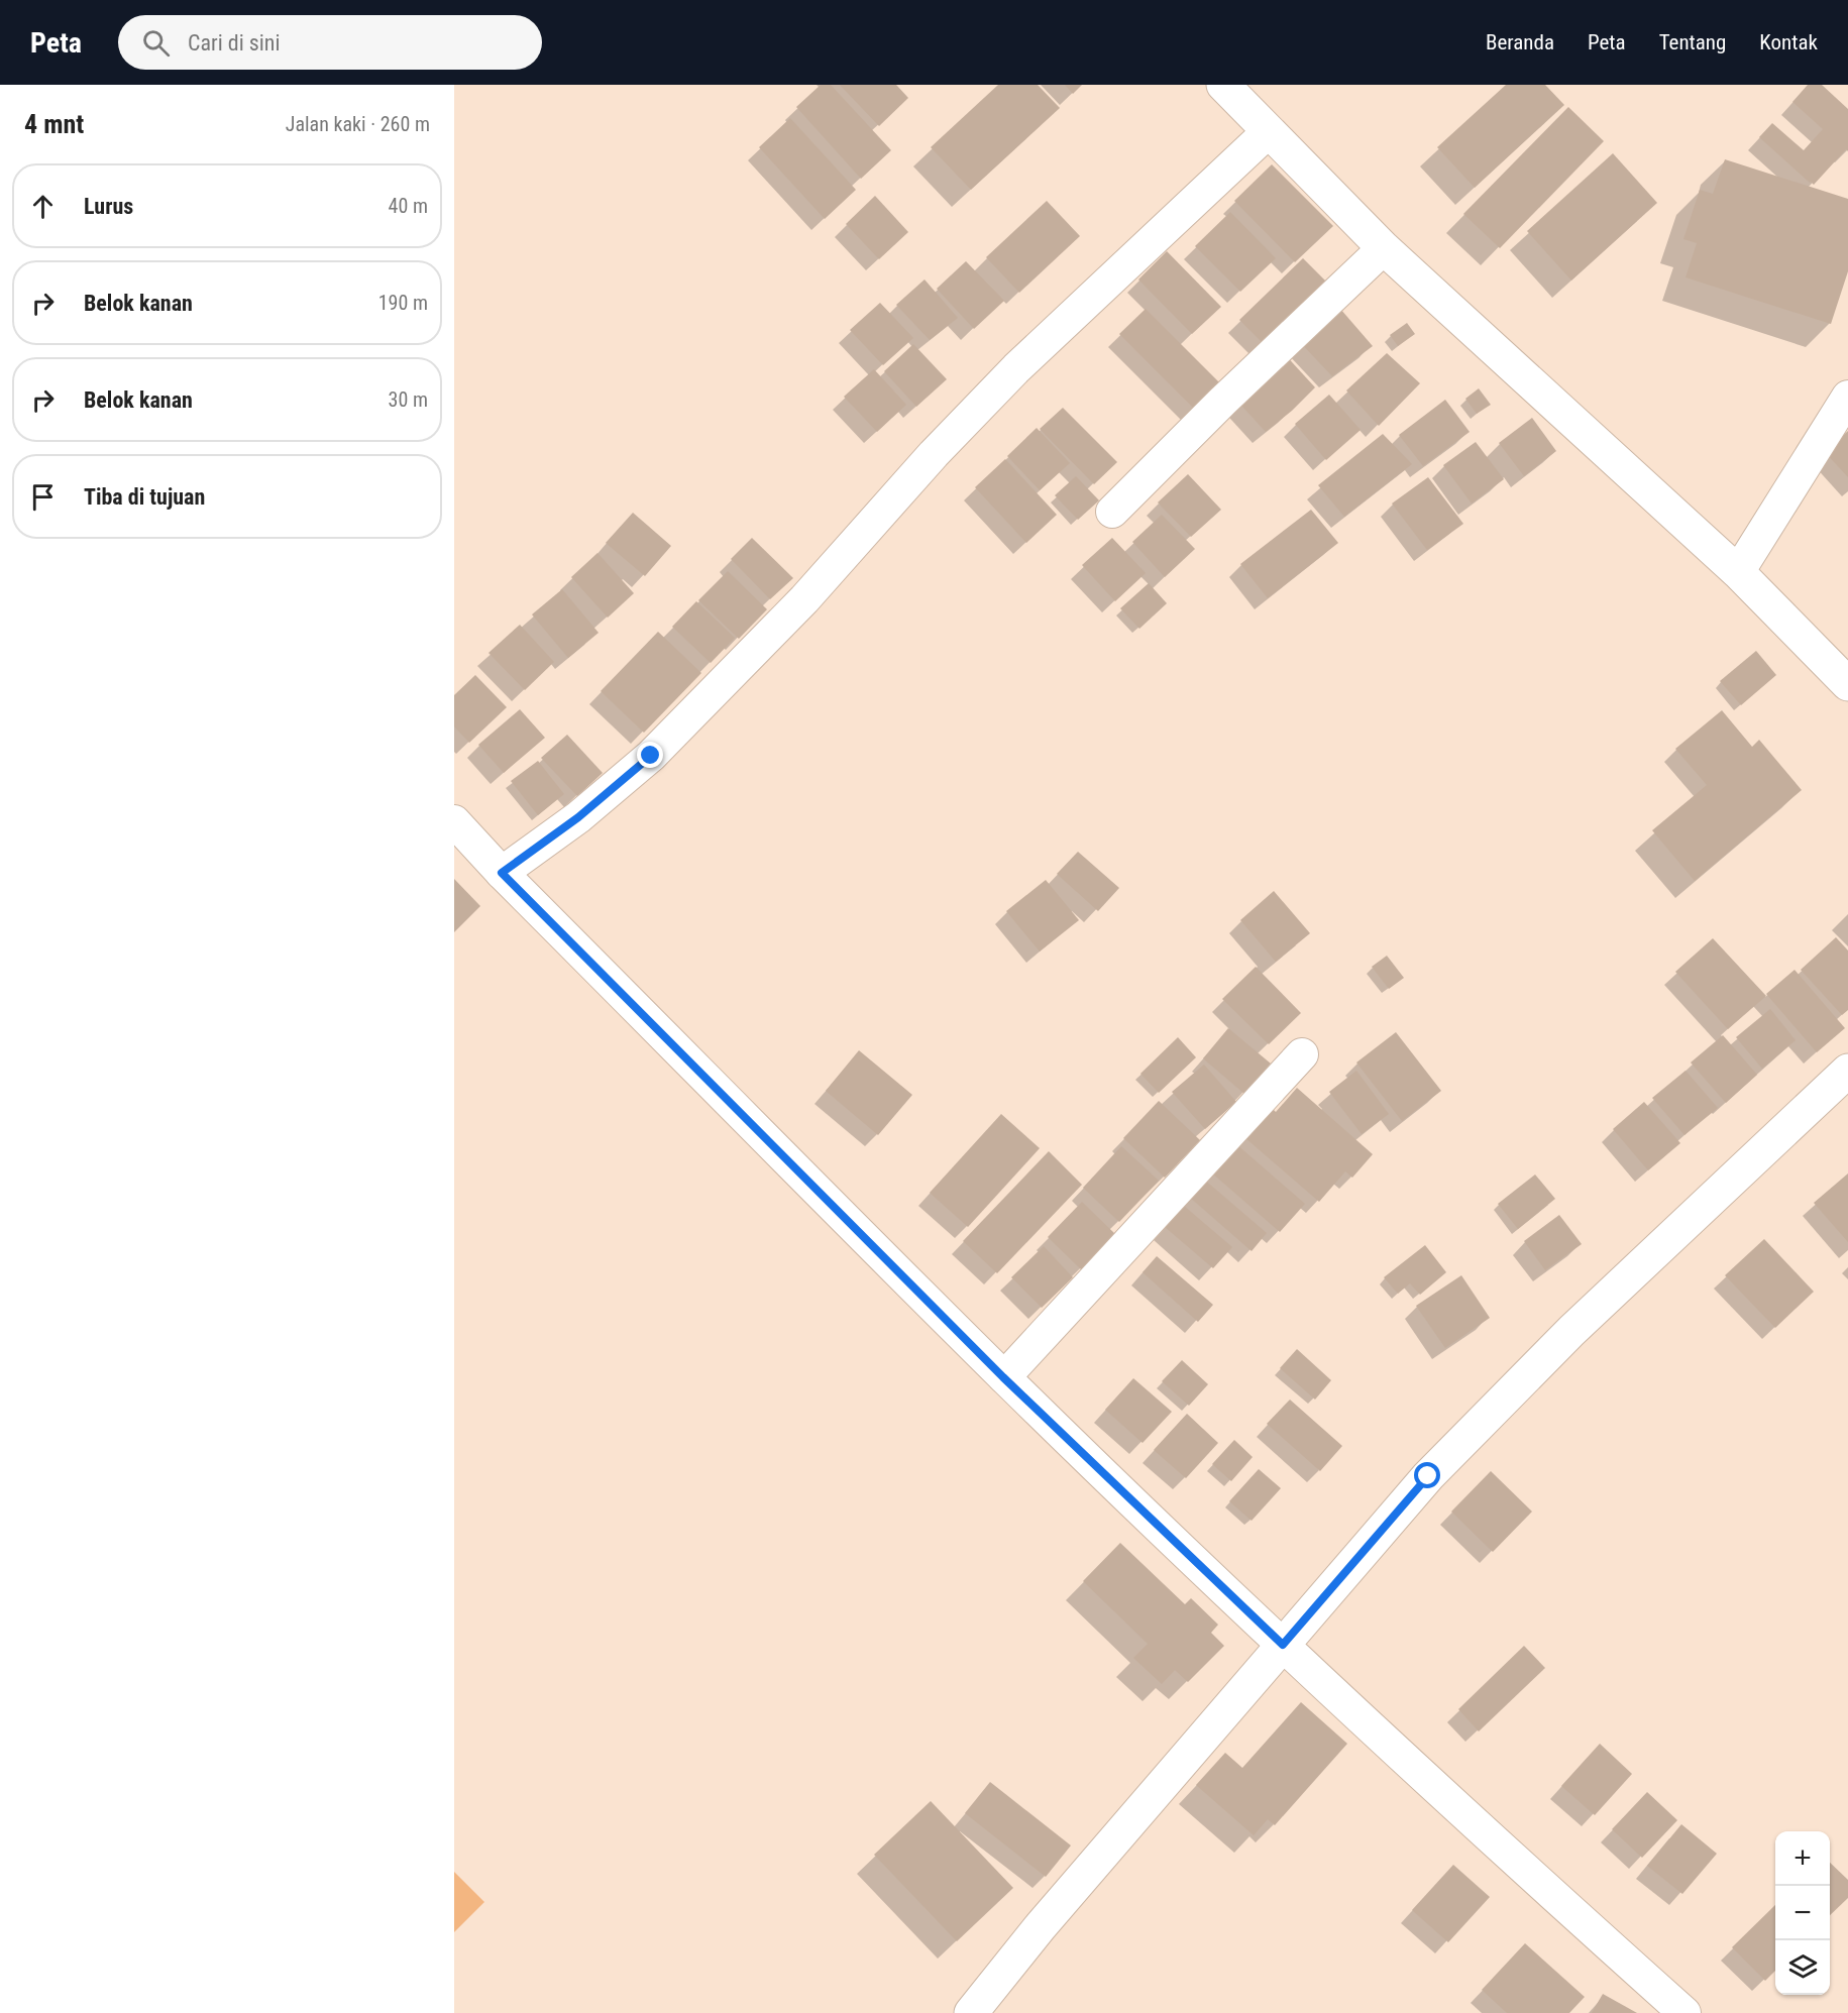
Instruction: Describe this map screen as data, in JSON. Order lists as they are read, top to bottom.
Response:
{
  "page": {
    "header": "Peta",
    "search": "Cari di sini",
    "nav": [
      "Beranda",
      "Peta",
      "Tentang",
      "Kontak"
    ],
    "heading": ["4 mnt", "Jalan kaki · 260 m"],
    "list": [
      ["Lurus", "40 m"],
      ["Belok kanan", "190 m"],
      ["Belok kanan", "30 m"],
      "Tiba di tujuan"
    ],
    "map_buttons": ["+", "−"]
  }
}
